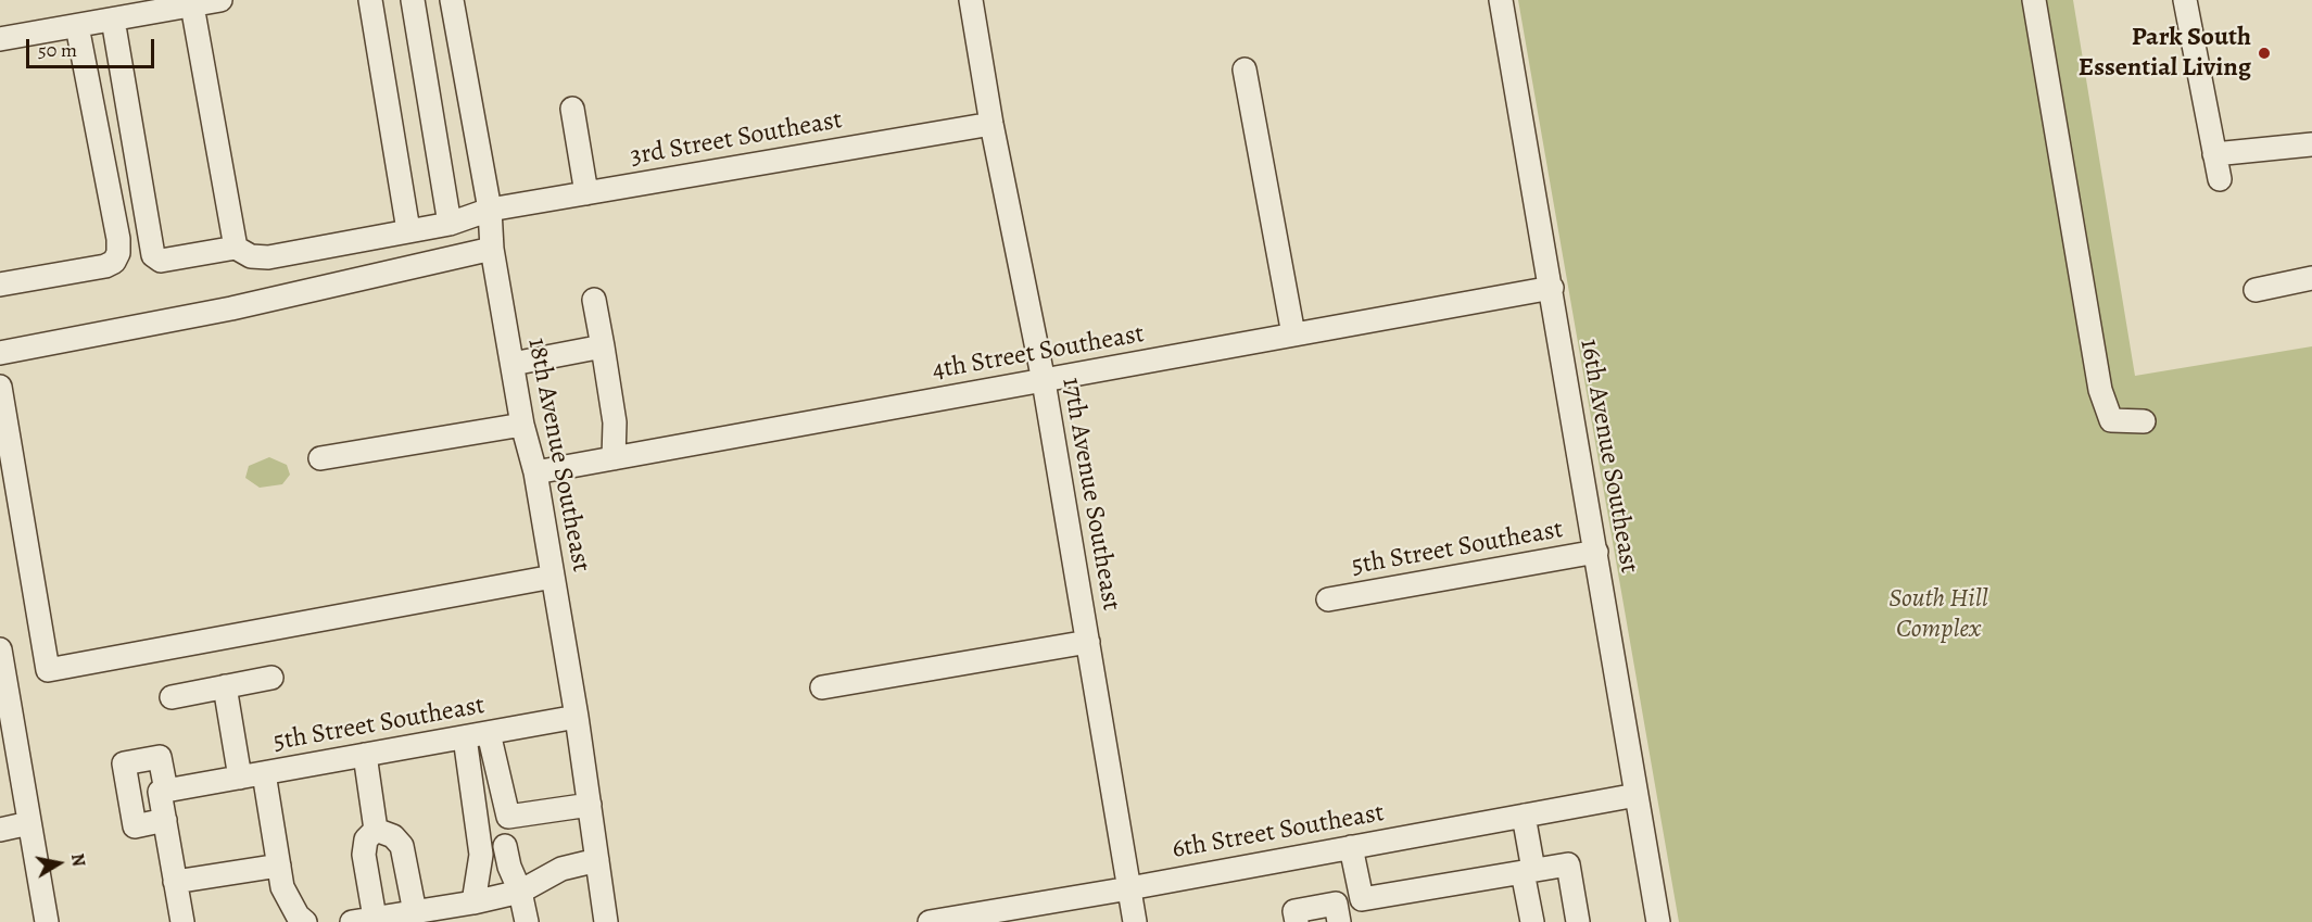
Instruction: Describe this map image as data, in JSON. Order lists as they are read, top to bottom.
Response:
{
  "streets": {
    "street": [
      "3rd Street Southeast",
      "4th Street Southeast",
      "18th Avenue Southeast",
      "16th Avenue Southeast",
      "17th Avenue Southeast",
      "5th Street Southeast",
      "6th Street Southeast"
    ]
  },
  "crossings": [
    ["3rd Street Southeast", "18th Avenue Southeast"],
    ["3rd Street Southeast", "17th Avenue Southeast"],
    ["4th Street Southeast", "18th Avenue Southeast"],
    ["4th Street Southeast", "16th Avenue Southeast"],
    ["4th Street Southeast", "17th Avenue Southeast"],
    ["18th Avenue Southeast", "5th Street Southeast"],
    ["16th Avenue Southeast", "5th Street Southeast"],
    ["16th Avenue Southeast", "6th Street Southeast"],
    ["17th Avenue Southeast", "6th Street Southeast"]
  ],
  "parks": ["South Hill Complex"],
  "places": ["Park South Essential Living"],
  "scale_bar": "50 m",
  "north": "right"
}
